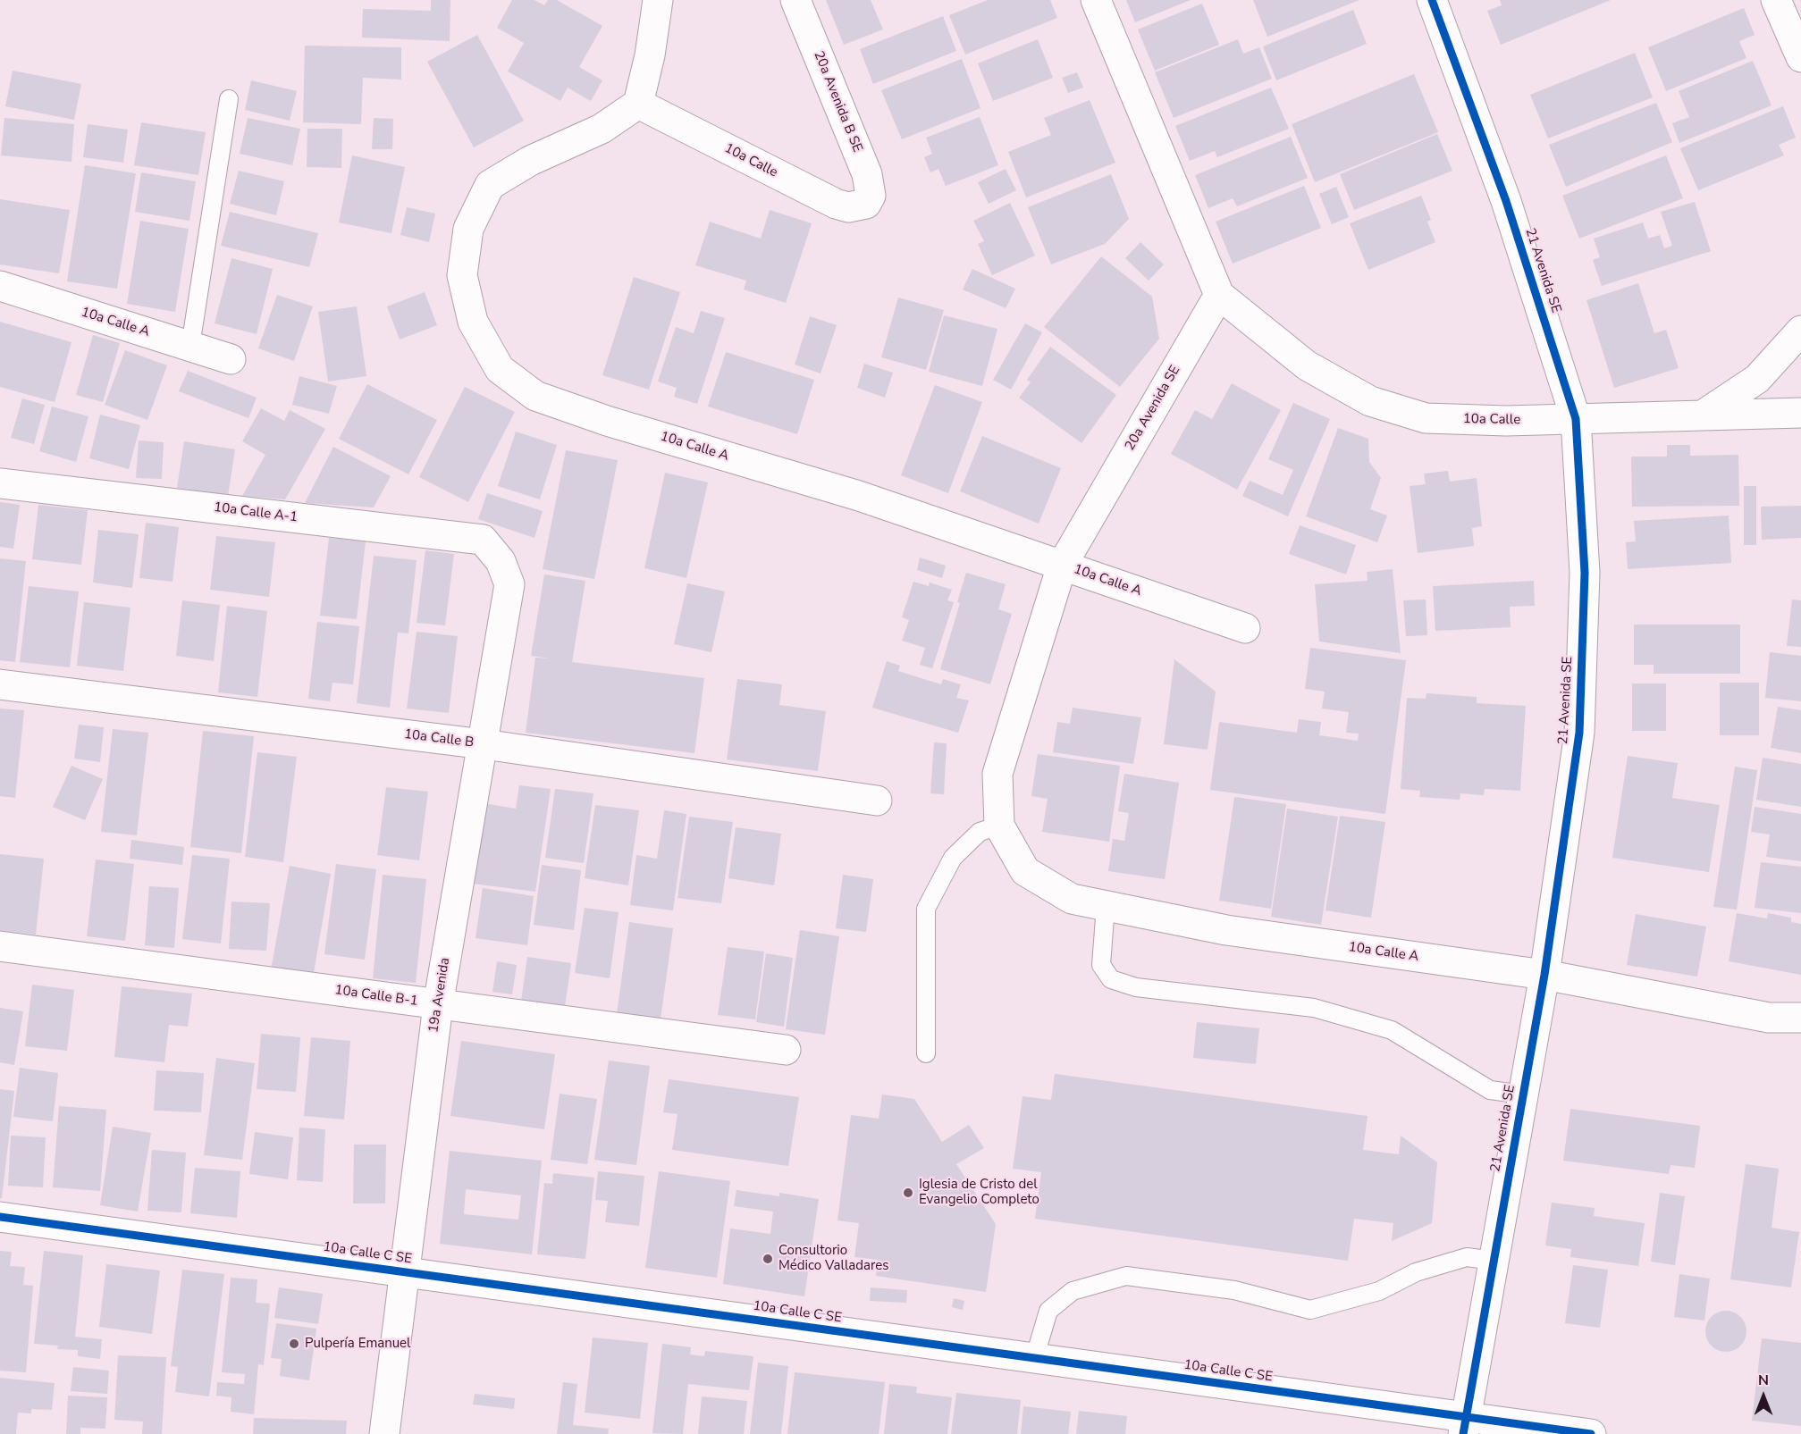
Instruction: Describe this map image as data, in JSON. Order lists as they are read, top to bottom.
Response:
{
  "streets": {
    "street": [
      "20a Avenida B SE",
      "10a Calle",
      "21 Avenida SE",
      "10a Calle A",
      "20a Avenida SE",
      "10a Calle A-1",
      "10a Calle B",
      "19a Avenida",
      "10a Calle B-1",
      "10a Calle C SE"
    ]
  },
  "crossings": [
    ["20a Avenida B SE", "10a Calle"],
    ["10a Calle", "21 Avenida SE"],
    ["10a Calle", "10a Calle A"],
    ["10a Calle", "20a Avenida SE"],
    ["21 Avenida SE", "10a Calle A"],
    ["21 Avenida SE", "10a Calle C SE"],
    ["10a Calle A", "20a Avenida SE"],
    ["10a Calle A-1", "19a Avenida"],
    ["10a Calle B", "19a Avenida"],
    ["19a Avenida", "10a Calle B-1"],
    ["19a Avenida", "10a Calle C SE"]
  ],
  "places": ["Iglesia de Cristo del Evangelio Completo", "Consultorio Médico Valladares", "Pulpería Emanuel"],
  "north": "top"
}
